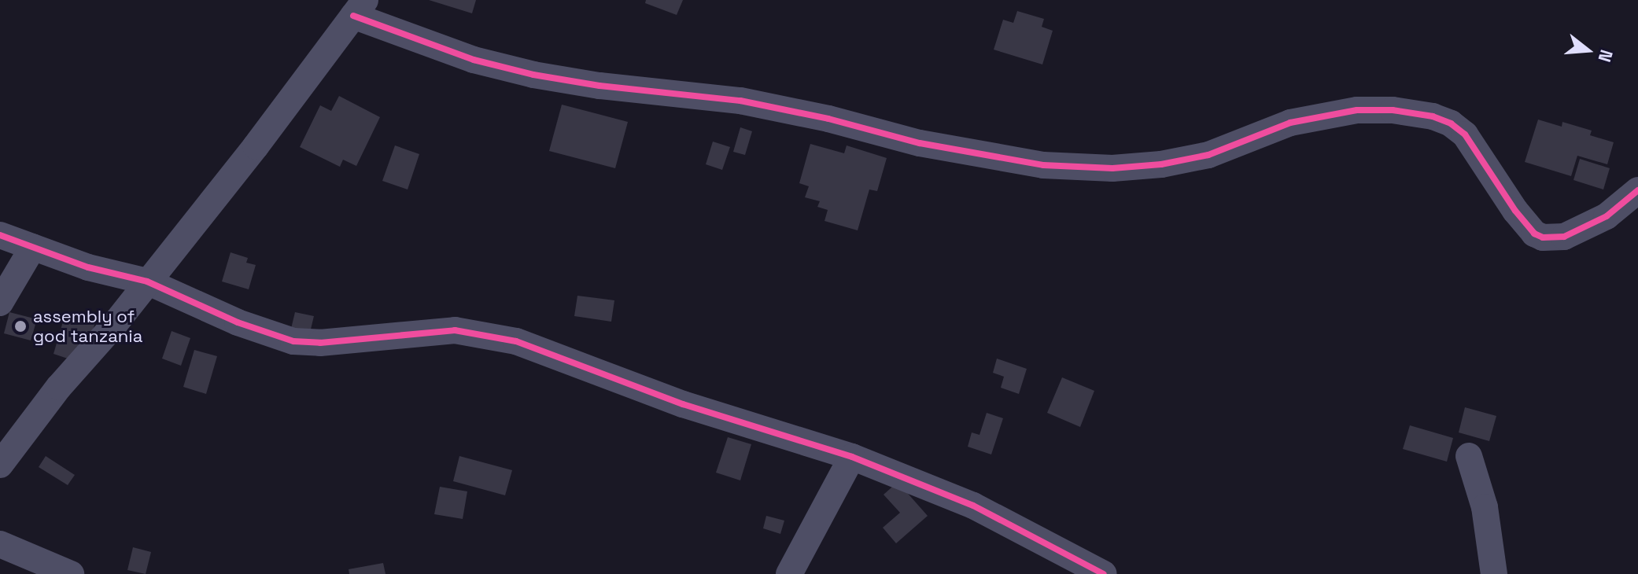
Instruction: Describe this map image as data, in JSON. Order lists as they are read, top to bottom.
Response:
{
  "places": ["assembly of god tanzania"],
  "north": "right"
}
